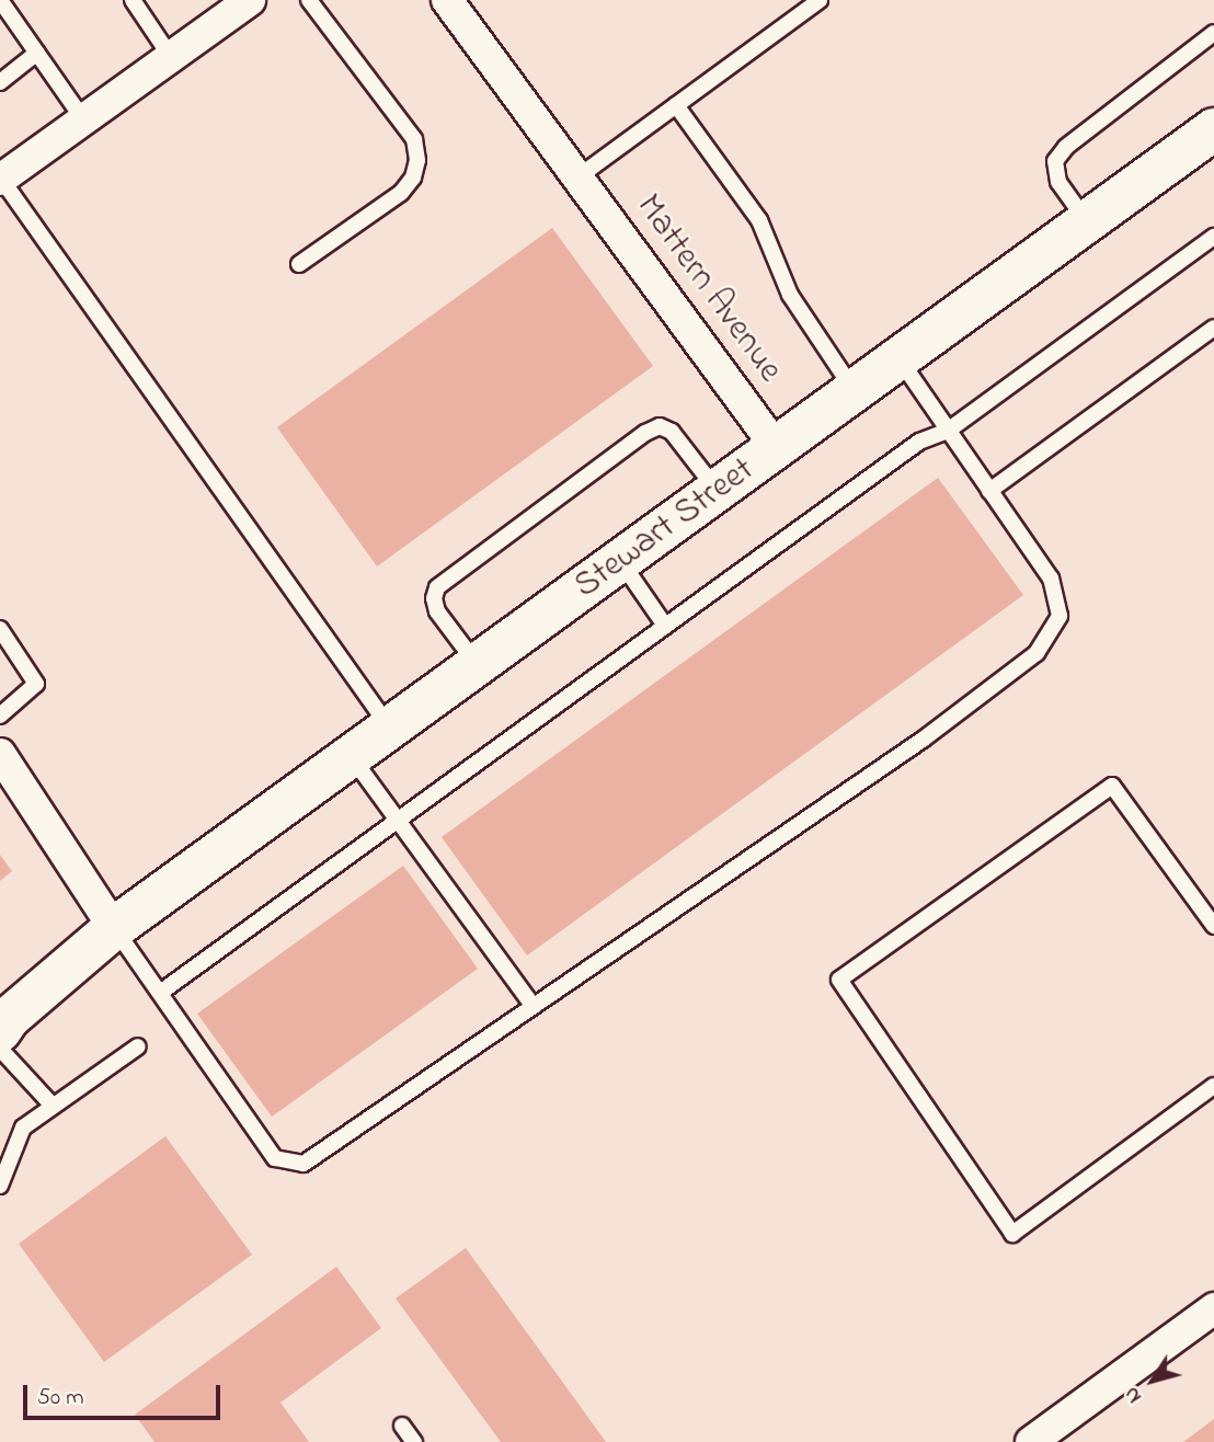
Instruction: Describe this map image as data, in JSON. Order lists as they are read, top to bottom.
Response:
{
  "streets": {
    "street": ["Mattern Avenue", "Stewart Street"]
  },
  "crossings": [
    ["Mattern Avenue", "Stewart Street"]
  ],
  "scale_bar": "50 m",
  "north": "bottom left"
}
